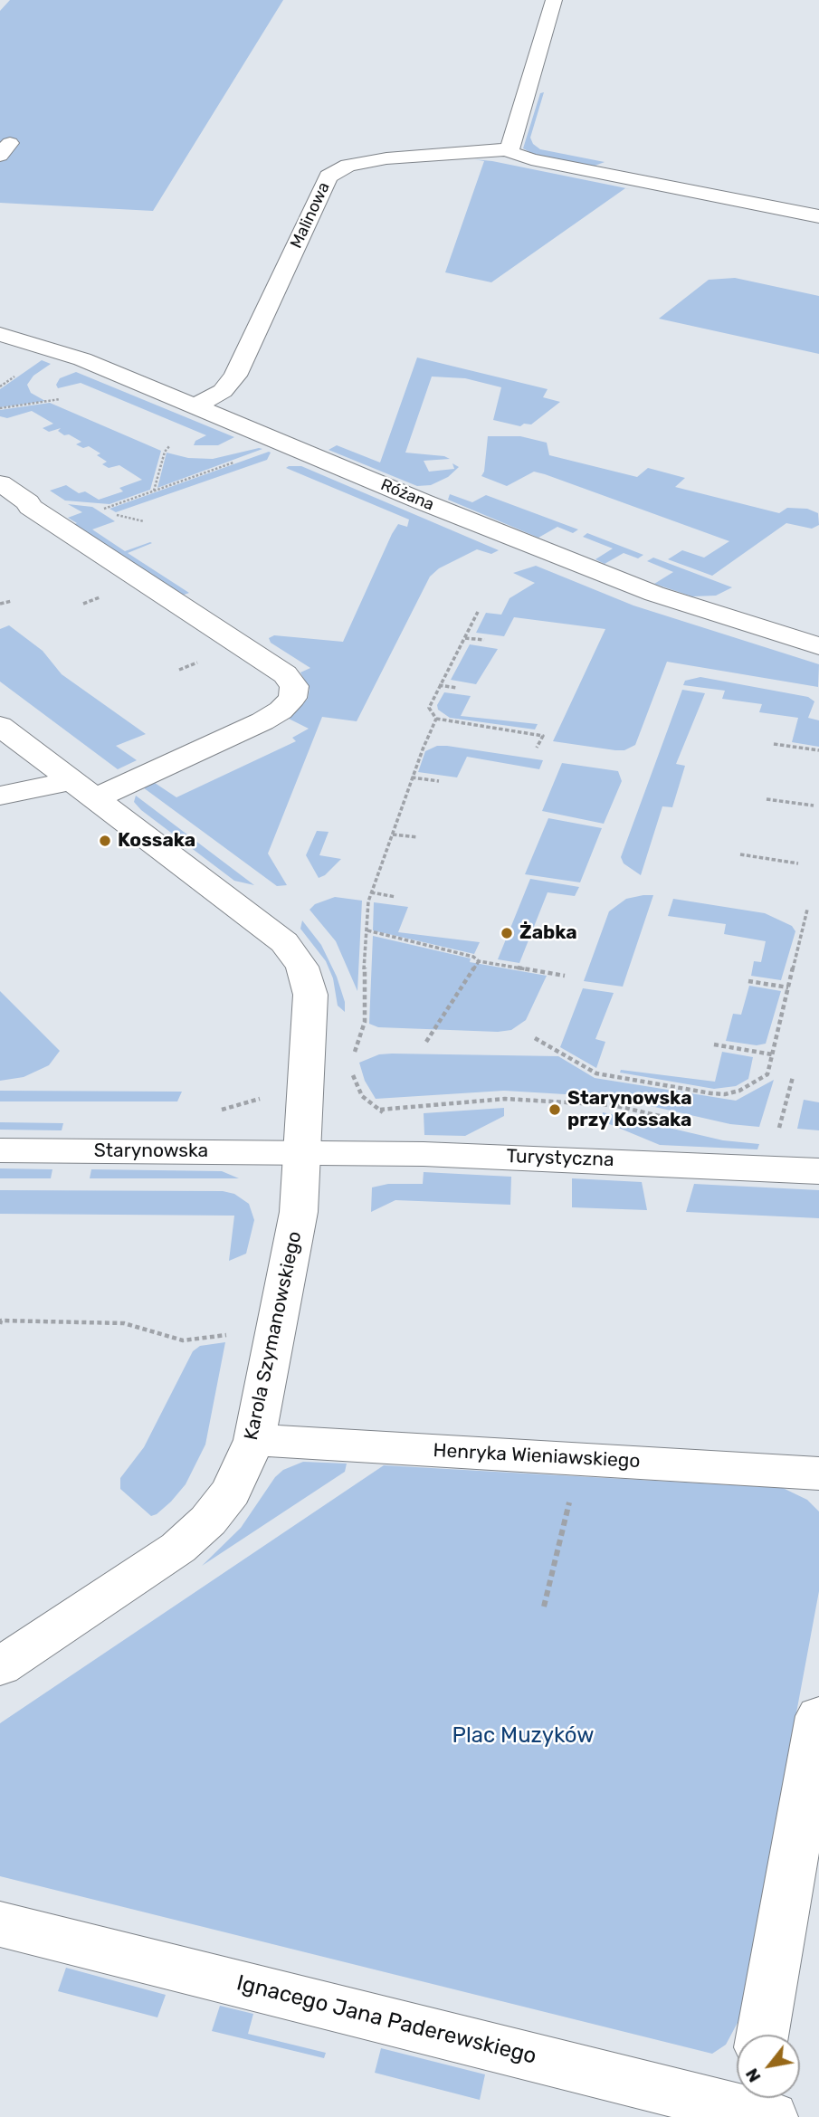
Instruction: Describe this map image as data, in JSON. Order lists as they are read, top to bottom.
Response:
{
  "streets": {
    "street": [
      "Malinowa",
      "Różana",
      "Starynowska",
      "Turystyczna",
      "Karola Szymanowskiego",
      "Henryka Wieniawskiego",
      "Ignacego Jana Paderewskiego"
    ]
  },
  "crossings": [
    ["Malinowa", "Różana"],
    ["Starynowska", "Turystyczna"],
    ["Starynowska", "Karola Szymanowskiego"],
    ["Turystyczna", "Karola Szymanowskiego"],
    ["Karola Szymanowskiego", "Henryka Wieniawskiego"]
  ],
  "parks": ["Plac Muzyków"],
  "places": ["Kossaka", "Żabka", "Starynowska przy Kossaka"],
  "north": "bottom left"
}
